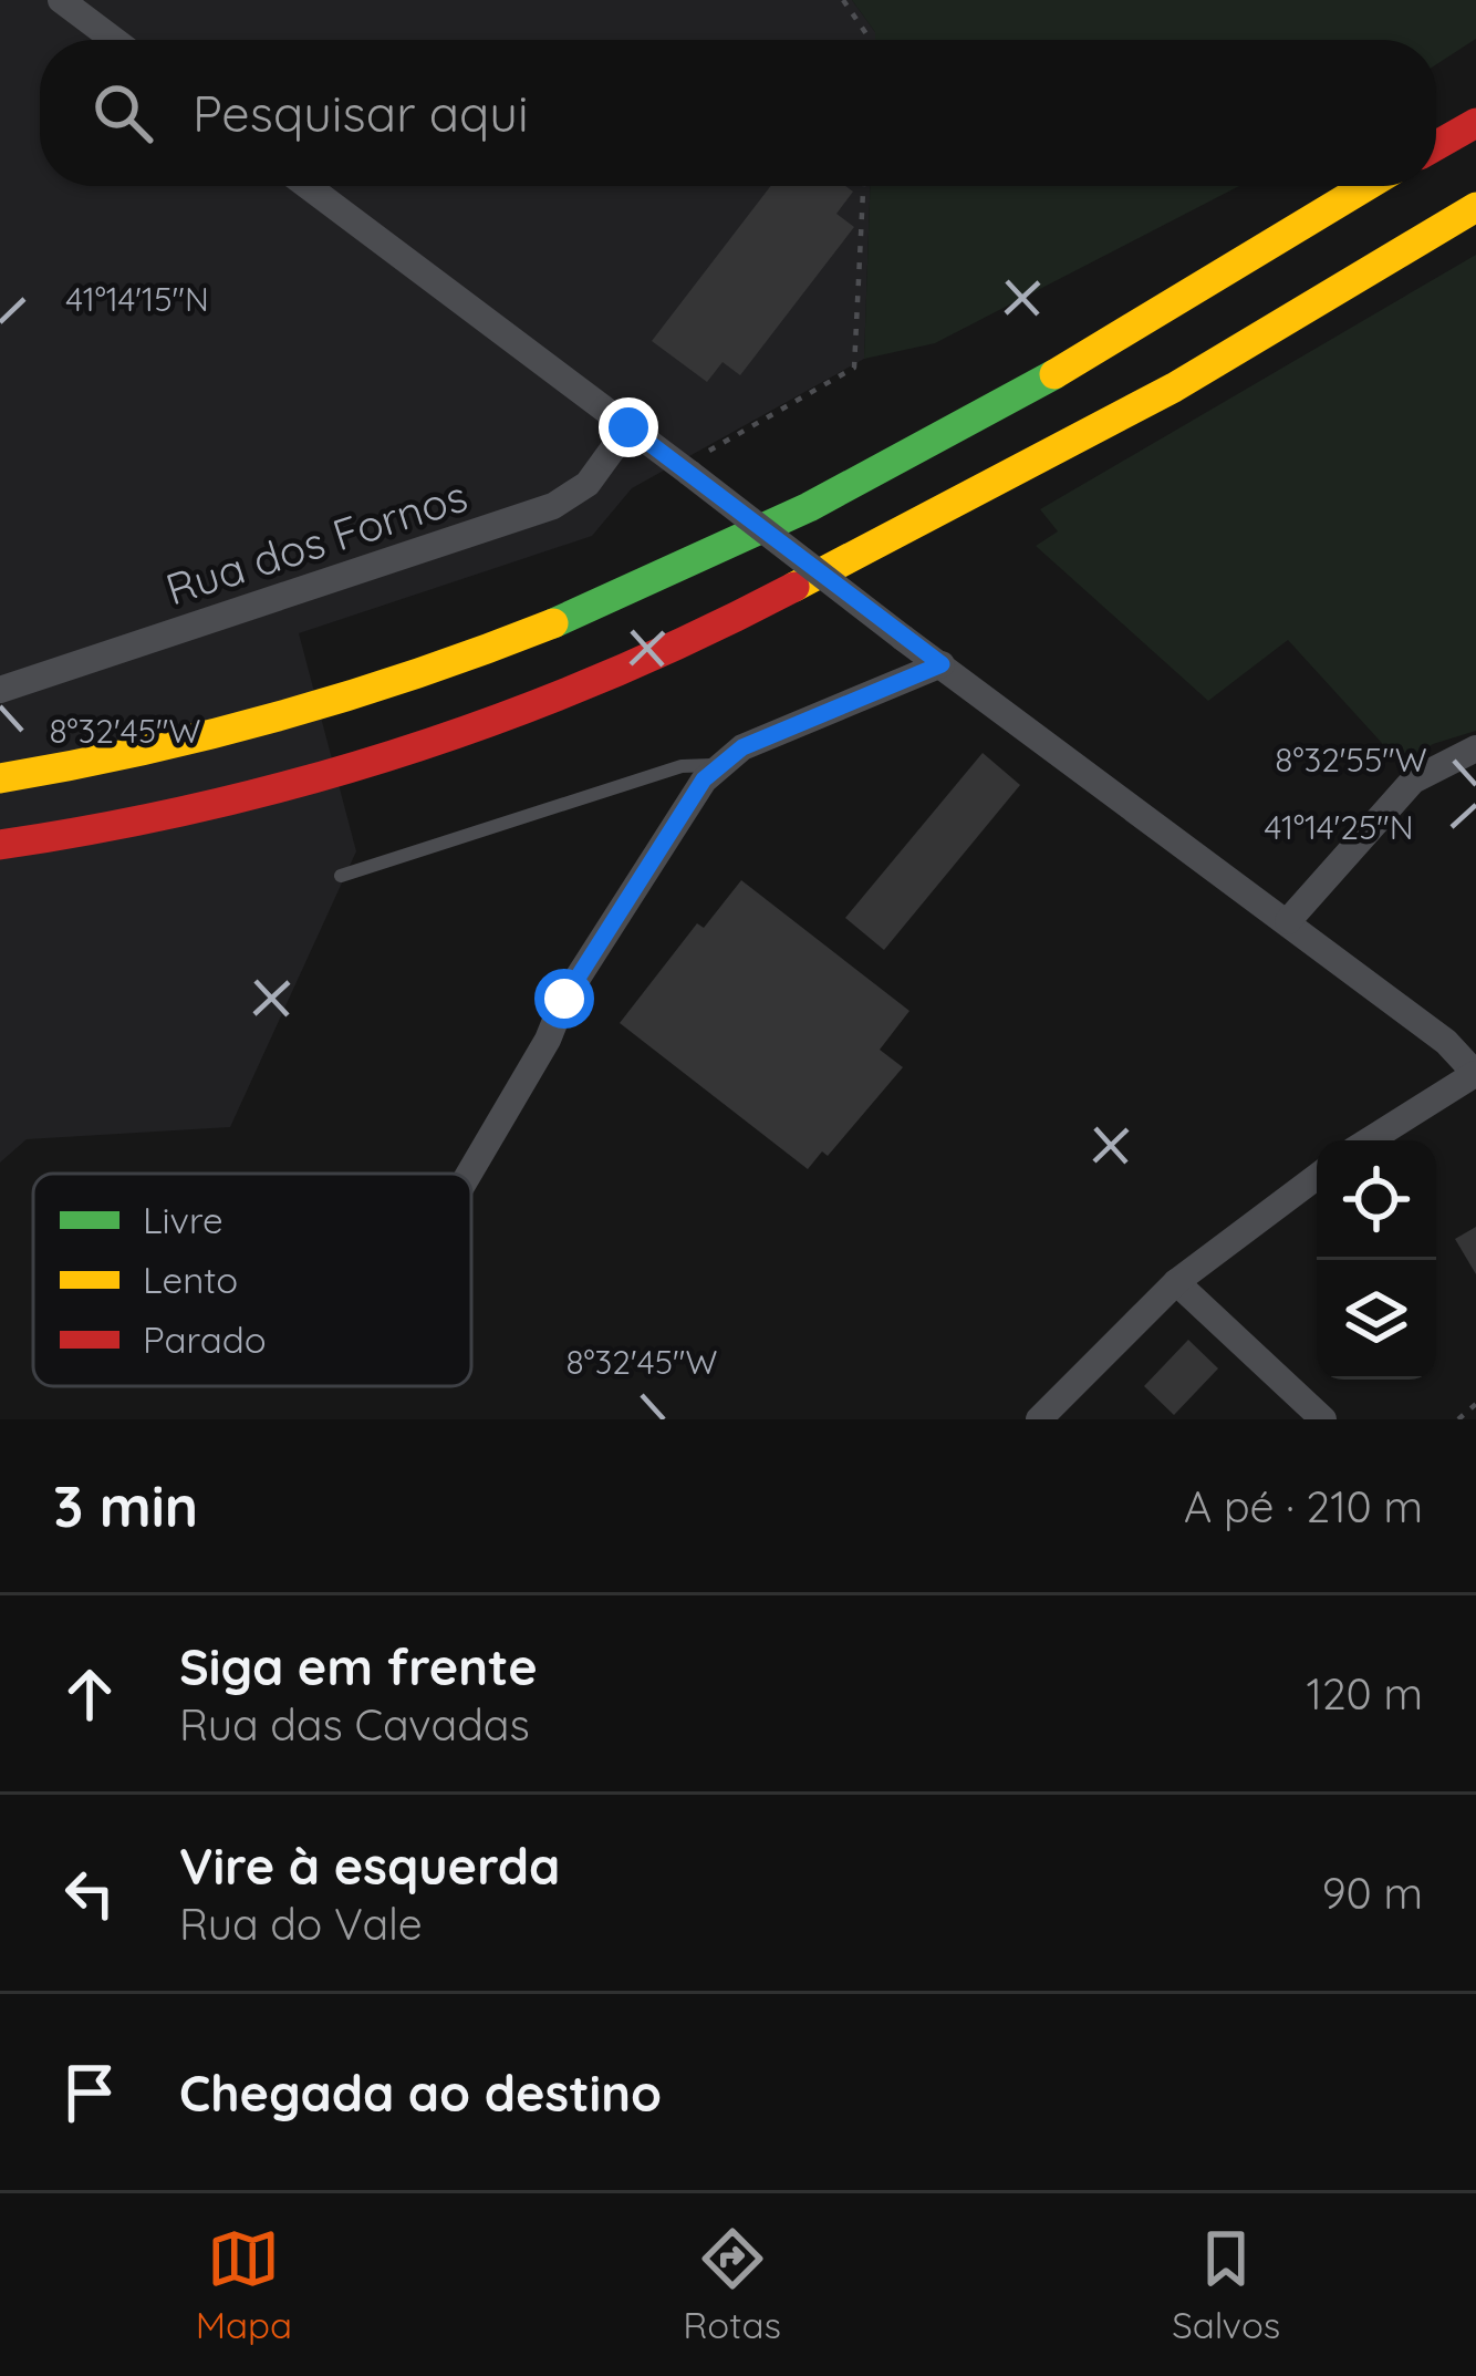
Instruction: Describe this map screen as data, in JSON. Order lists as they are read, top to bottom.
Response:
{
  "streets": {
    "street": ["Rua dos Fornos"]
  },
  "legend": ["Livre", "Lento", "Parado"],
  "page": {
    "search": "Pesquisar aqui",
    "heading": ["3 min", "A pé · 210 m"],
    "list": [
      ["Siga em frente", "Rua das Cavadas", "120 m"],
      ["Vire à esquerda", "Rua do Vale", "90 m"],
      "Chegada ao destino"
    ],
    "nav": ["Mapa", "Rotas", "Salvos"]
  },
  "coordinates": [
    "41°14'15\"N",
    "8°32'45\"W",
    "8°32'55\"W",
    "41°14'25\"N"
  ]
}
